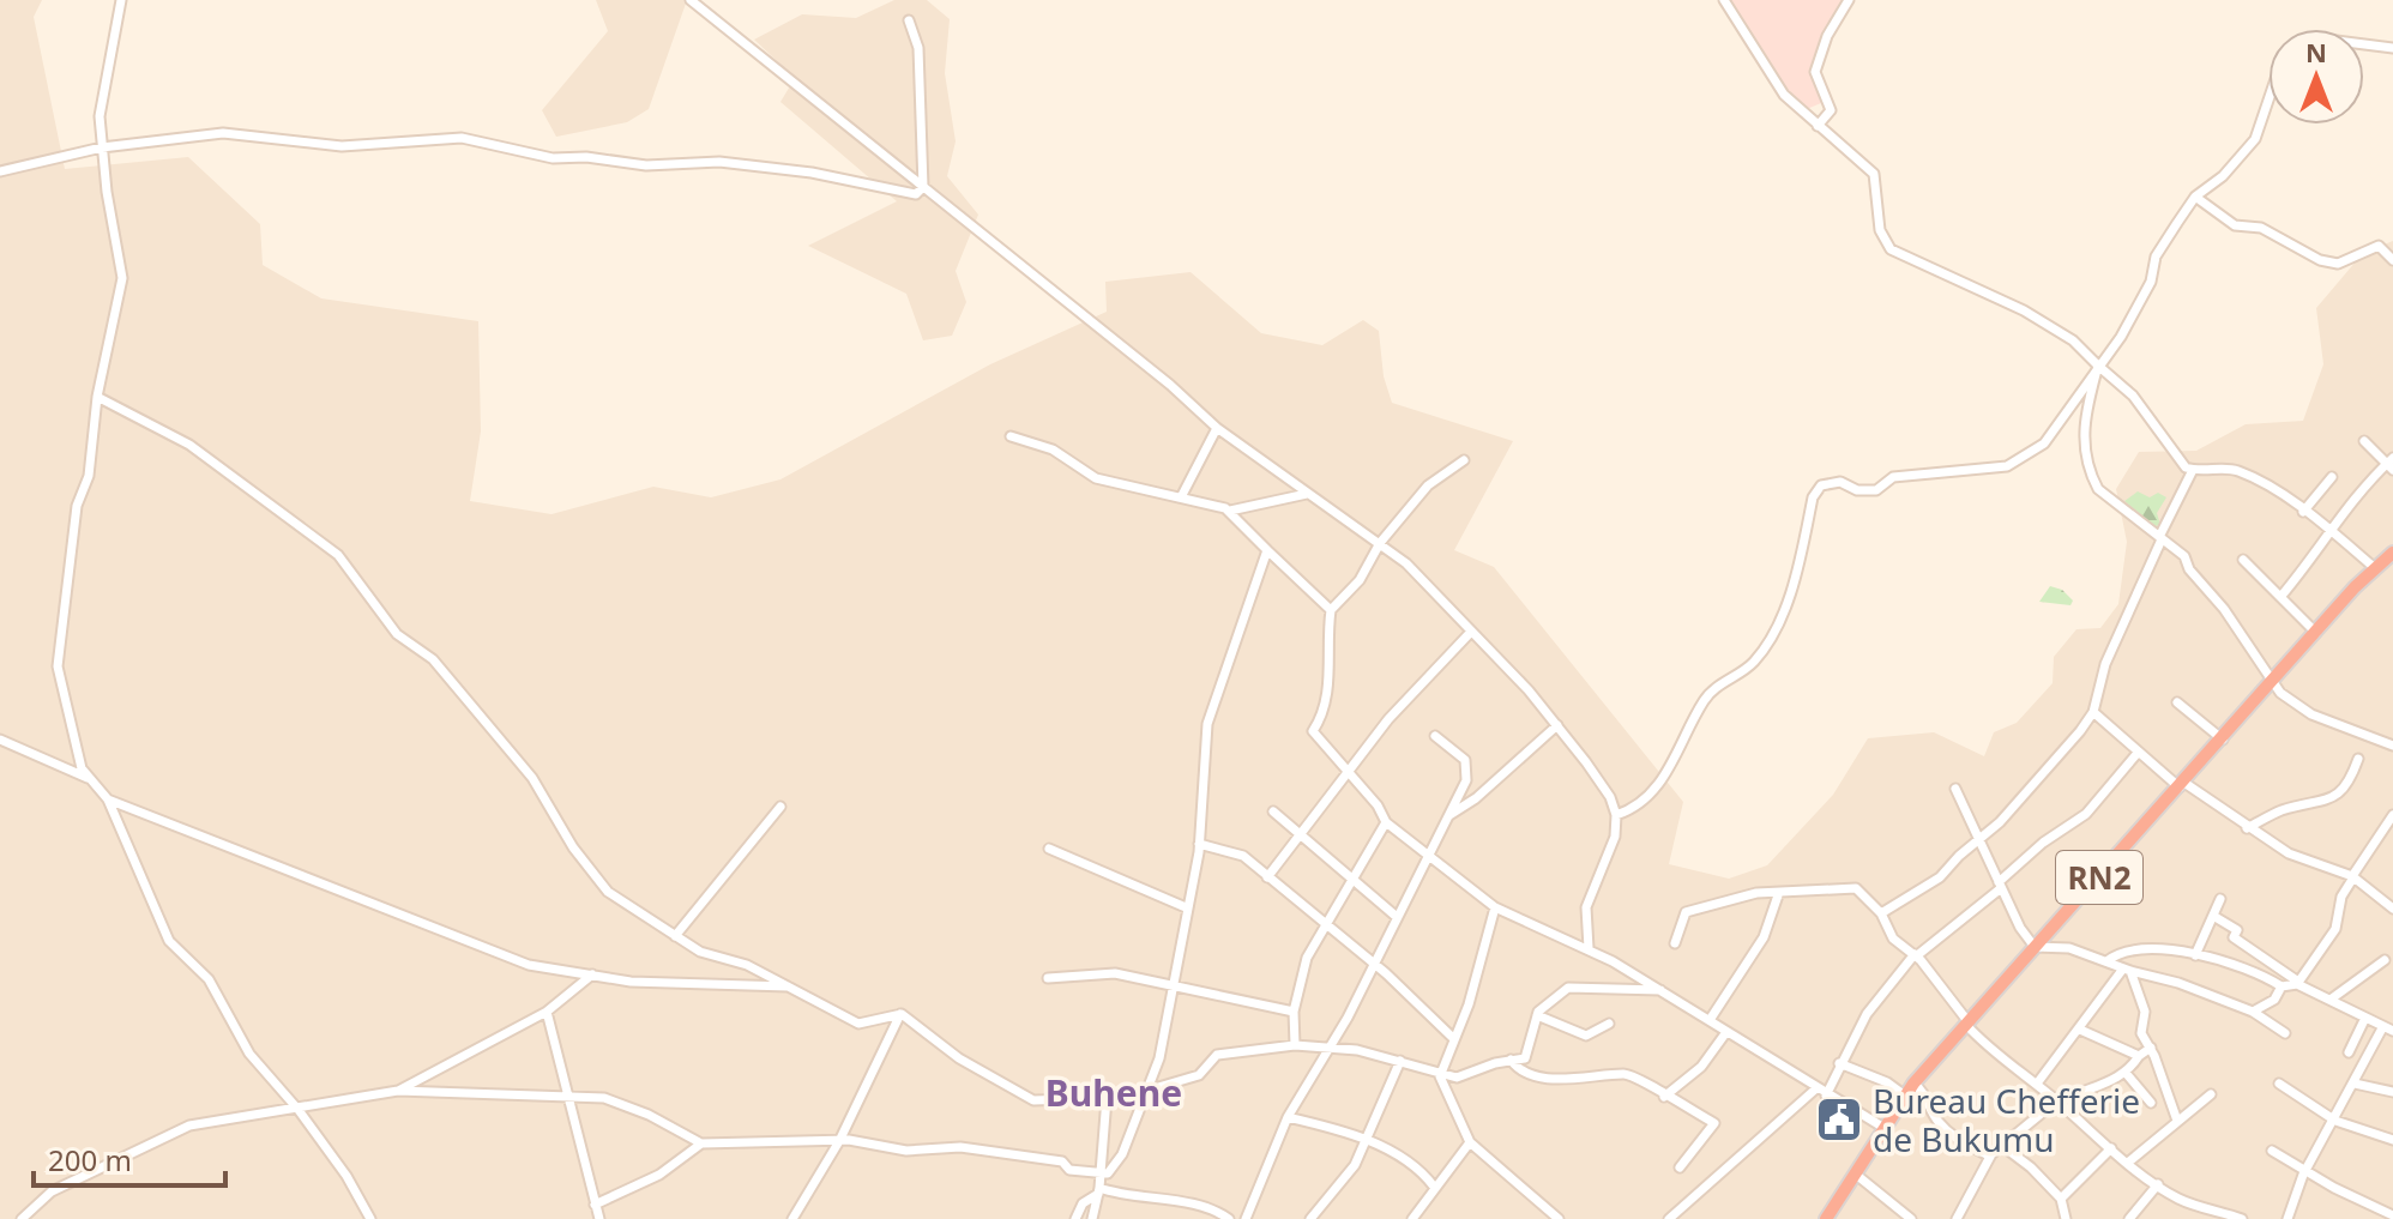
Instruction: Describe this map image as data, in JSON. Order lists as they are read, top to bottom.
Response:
{
  "streets": {
    "highway": ["RN2"]
  },
  "districts": ["Buhene"],
  "places": {
    "public building": ["Bureau Chefferie de Bukumu"]
  },
  "scale_bar": "200 m",
  "north": "top"
}
